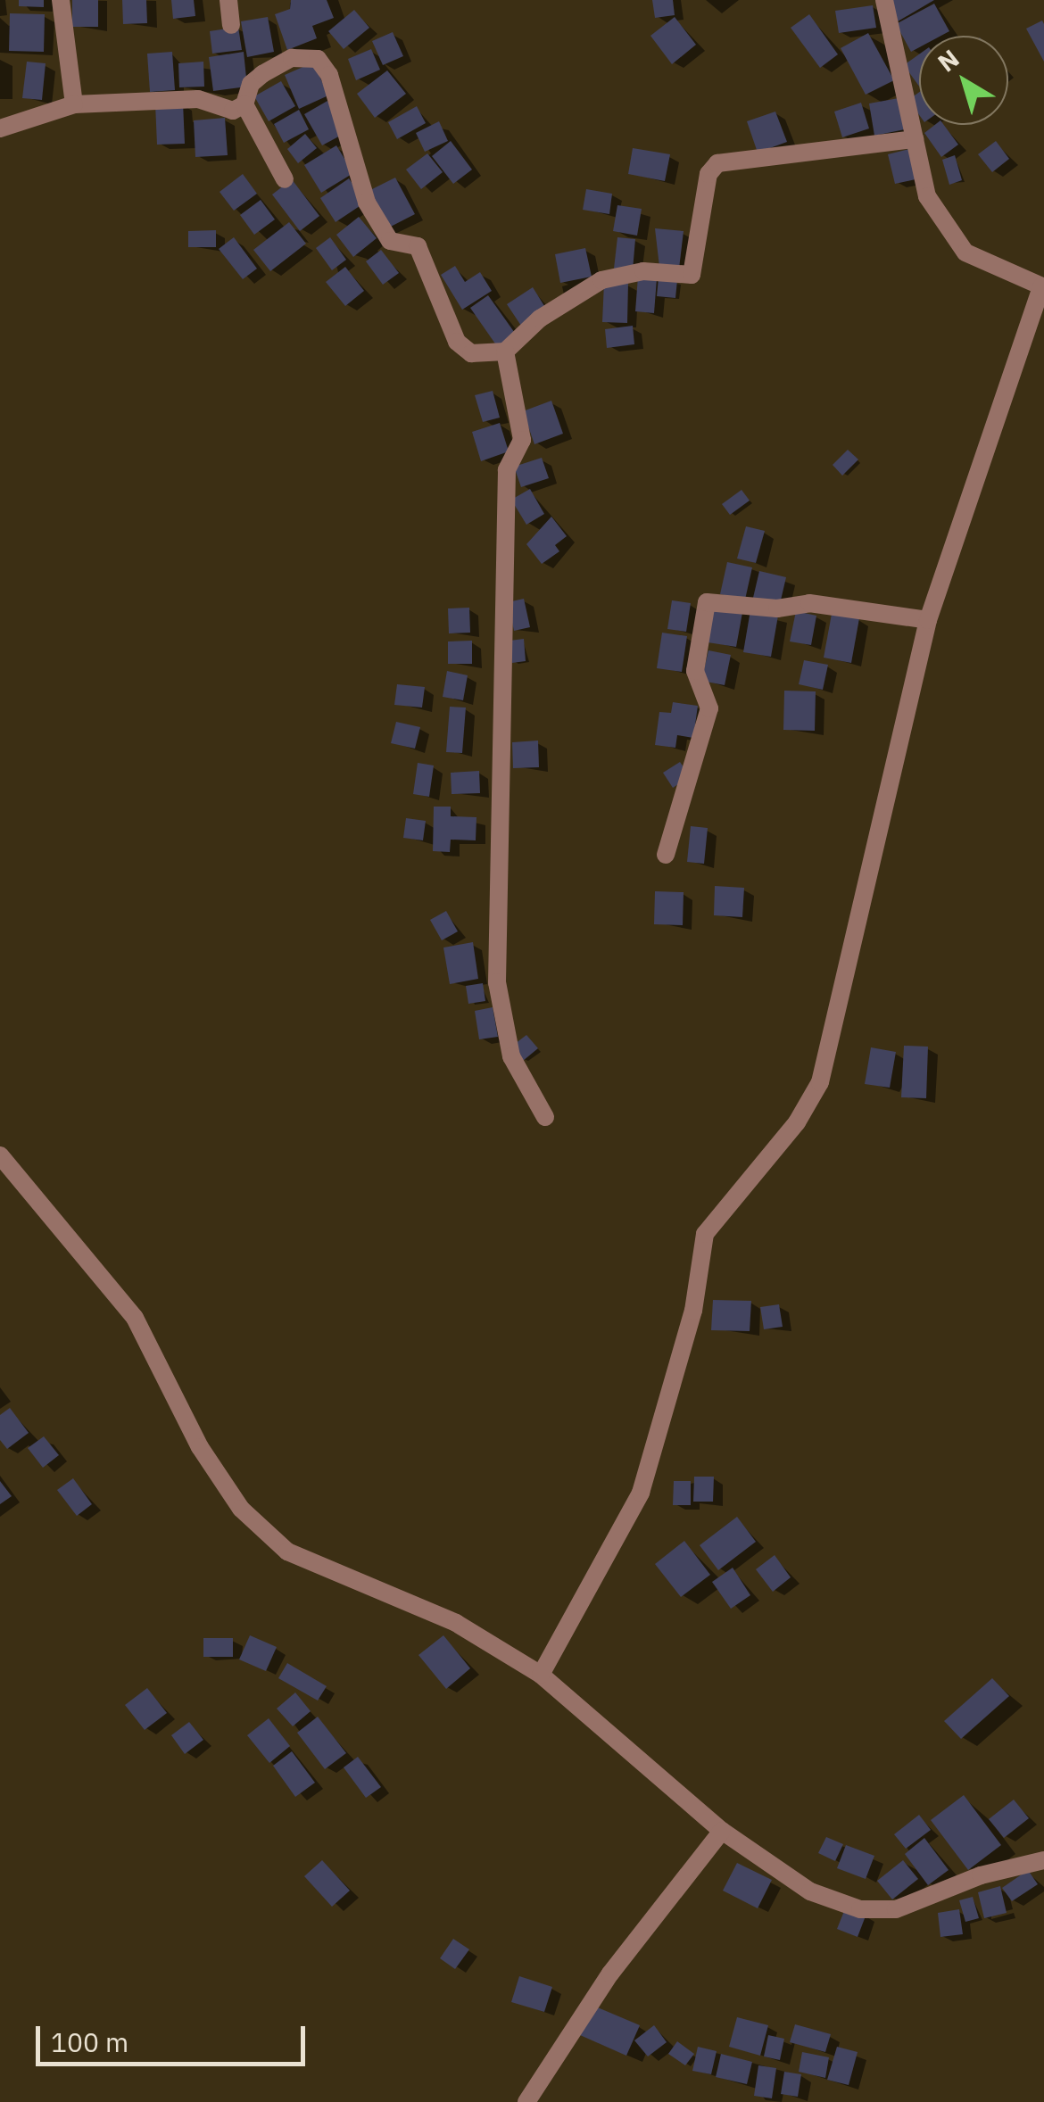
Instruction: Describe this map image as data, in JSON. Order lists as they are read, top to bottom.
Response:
{
  "scale_bar": "100 m",
  "north": "top left"
}
